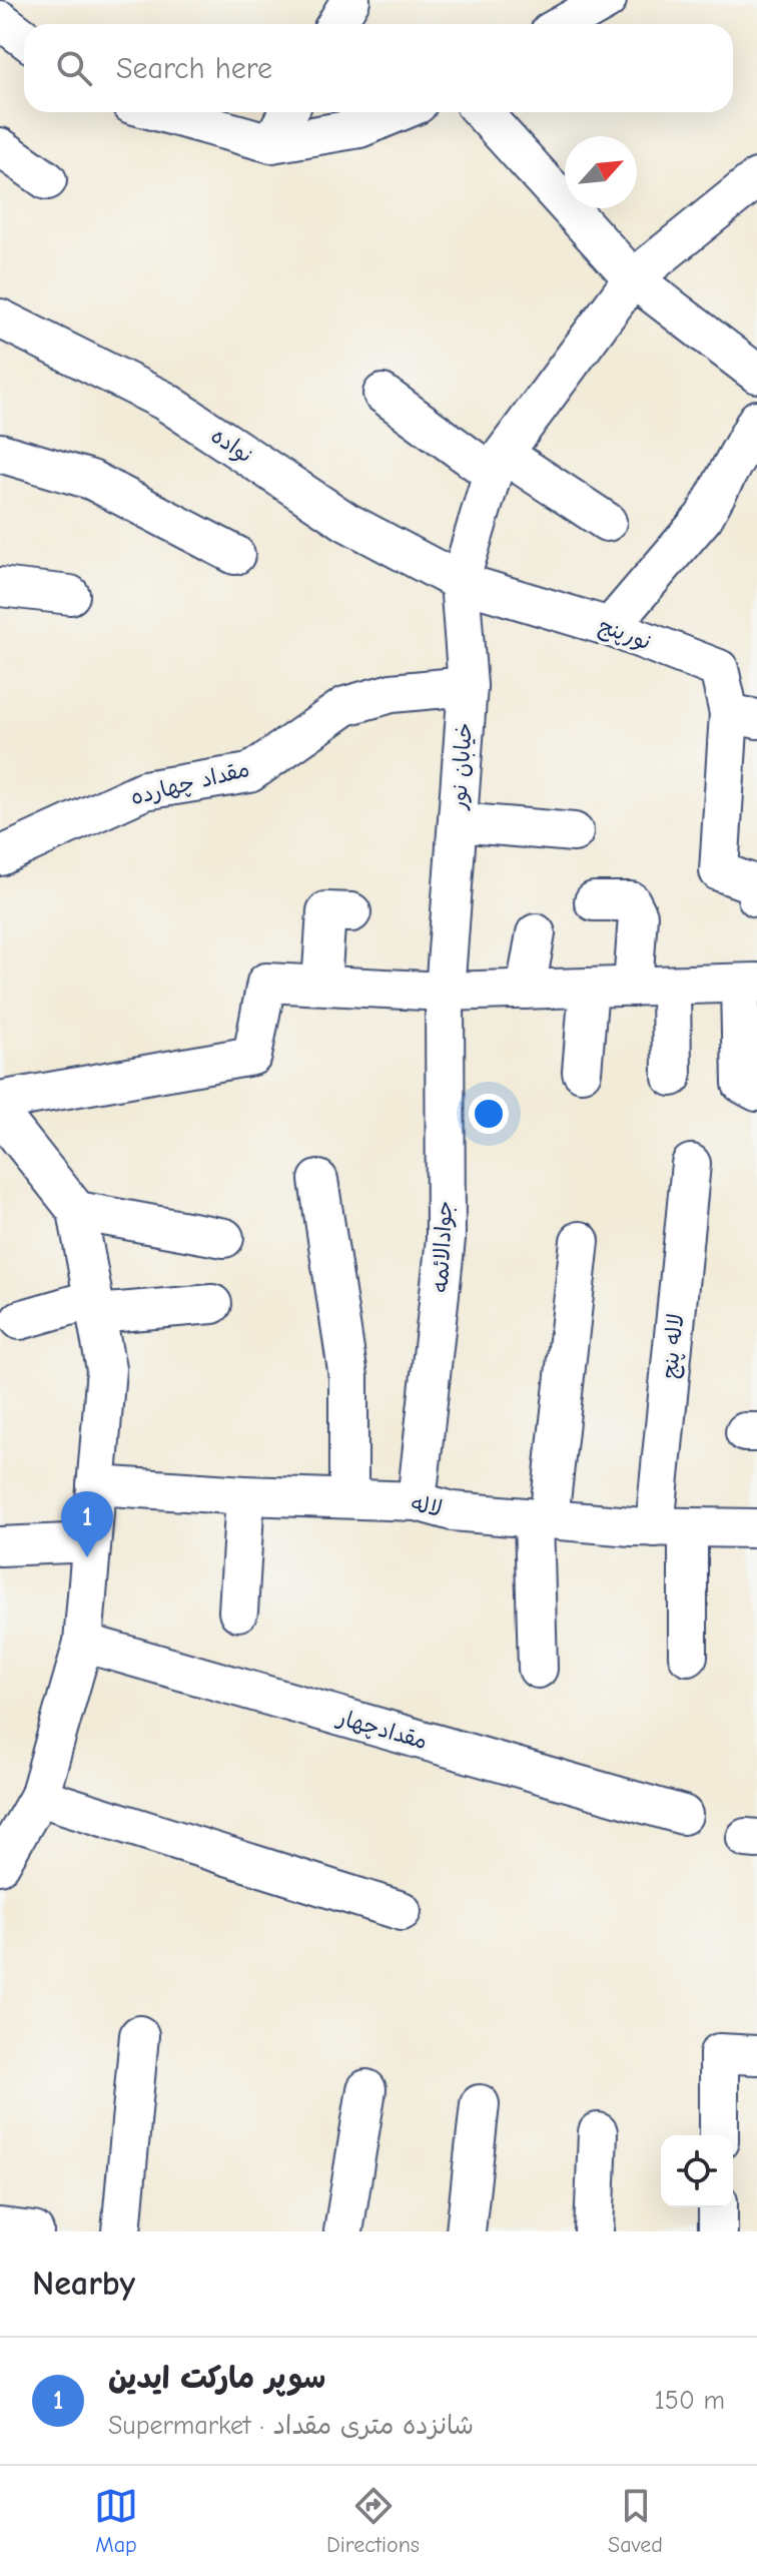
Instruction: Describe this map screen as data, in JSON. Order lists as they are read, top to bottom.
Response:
{
  "streets": {
    "street": [
      "نواده",
      "نورپنج",
      "خیابان نور",
      "مقداد چهارده",
      "جوادالائمه",
      "لاله پنج",
      "لاله",
      "مقدادچهار"
    ]
  },
  "crossings": [
    ["نواده", "نورپنج"],
    ["نواده", "خیابان نور"],
    ["نورپنج", "خیابان نور"],
    ["خیابان نور", "مقداد چهارده"],
    ["خیابان نور", "جوادالائمه"],
    ["جوادالائمه", "لاله"],
    ["لاله پنج", "لاله"]
  ],
  "north": "top right",
  "page": {
    "search": "Search here",
    "pins": "1",
    "heading": "Nearby",
    "list": [
      {
        "mark": "1",
        "name": "سوپر مارکت ایدین",
        "note": "Supermarket · شانزده متری مقداد",
        "value": "150 m"
      }
    ],
    "nav": ["Map", "Directions", "Saved"]
  }
}
